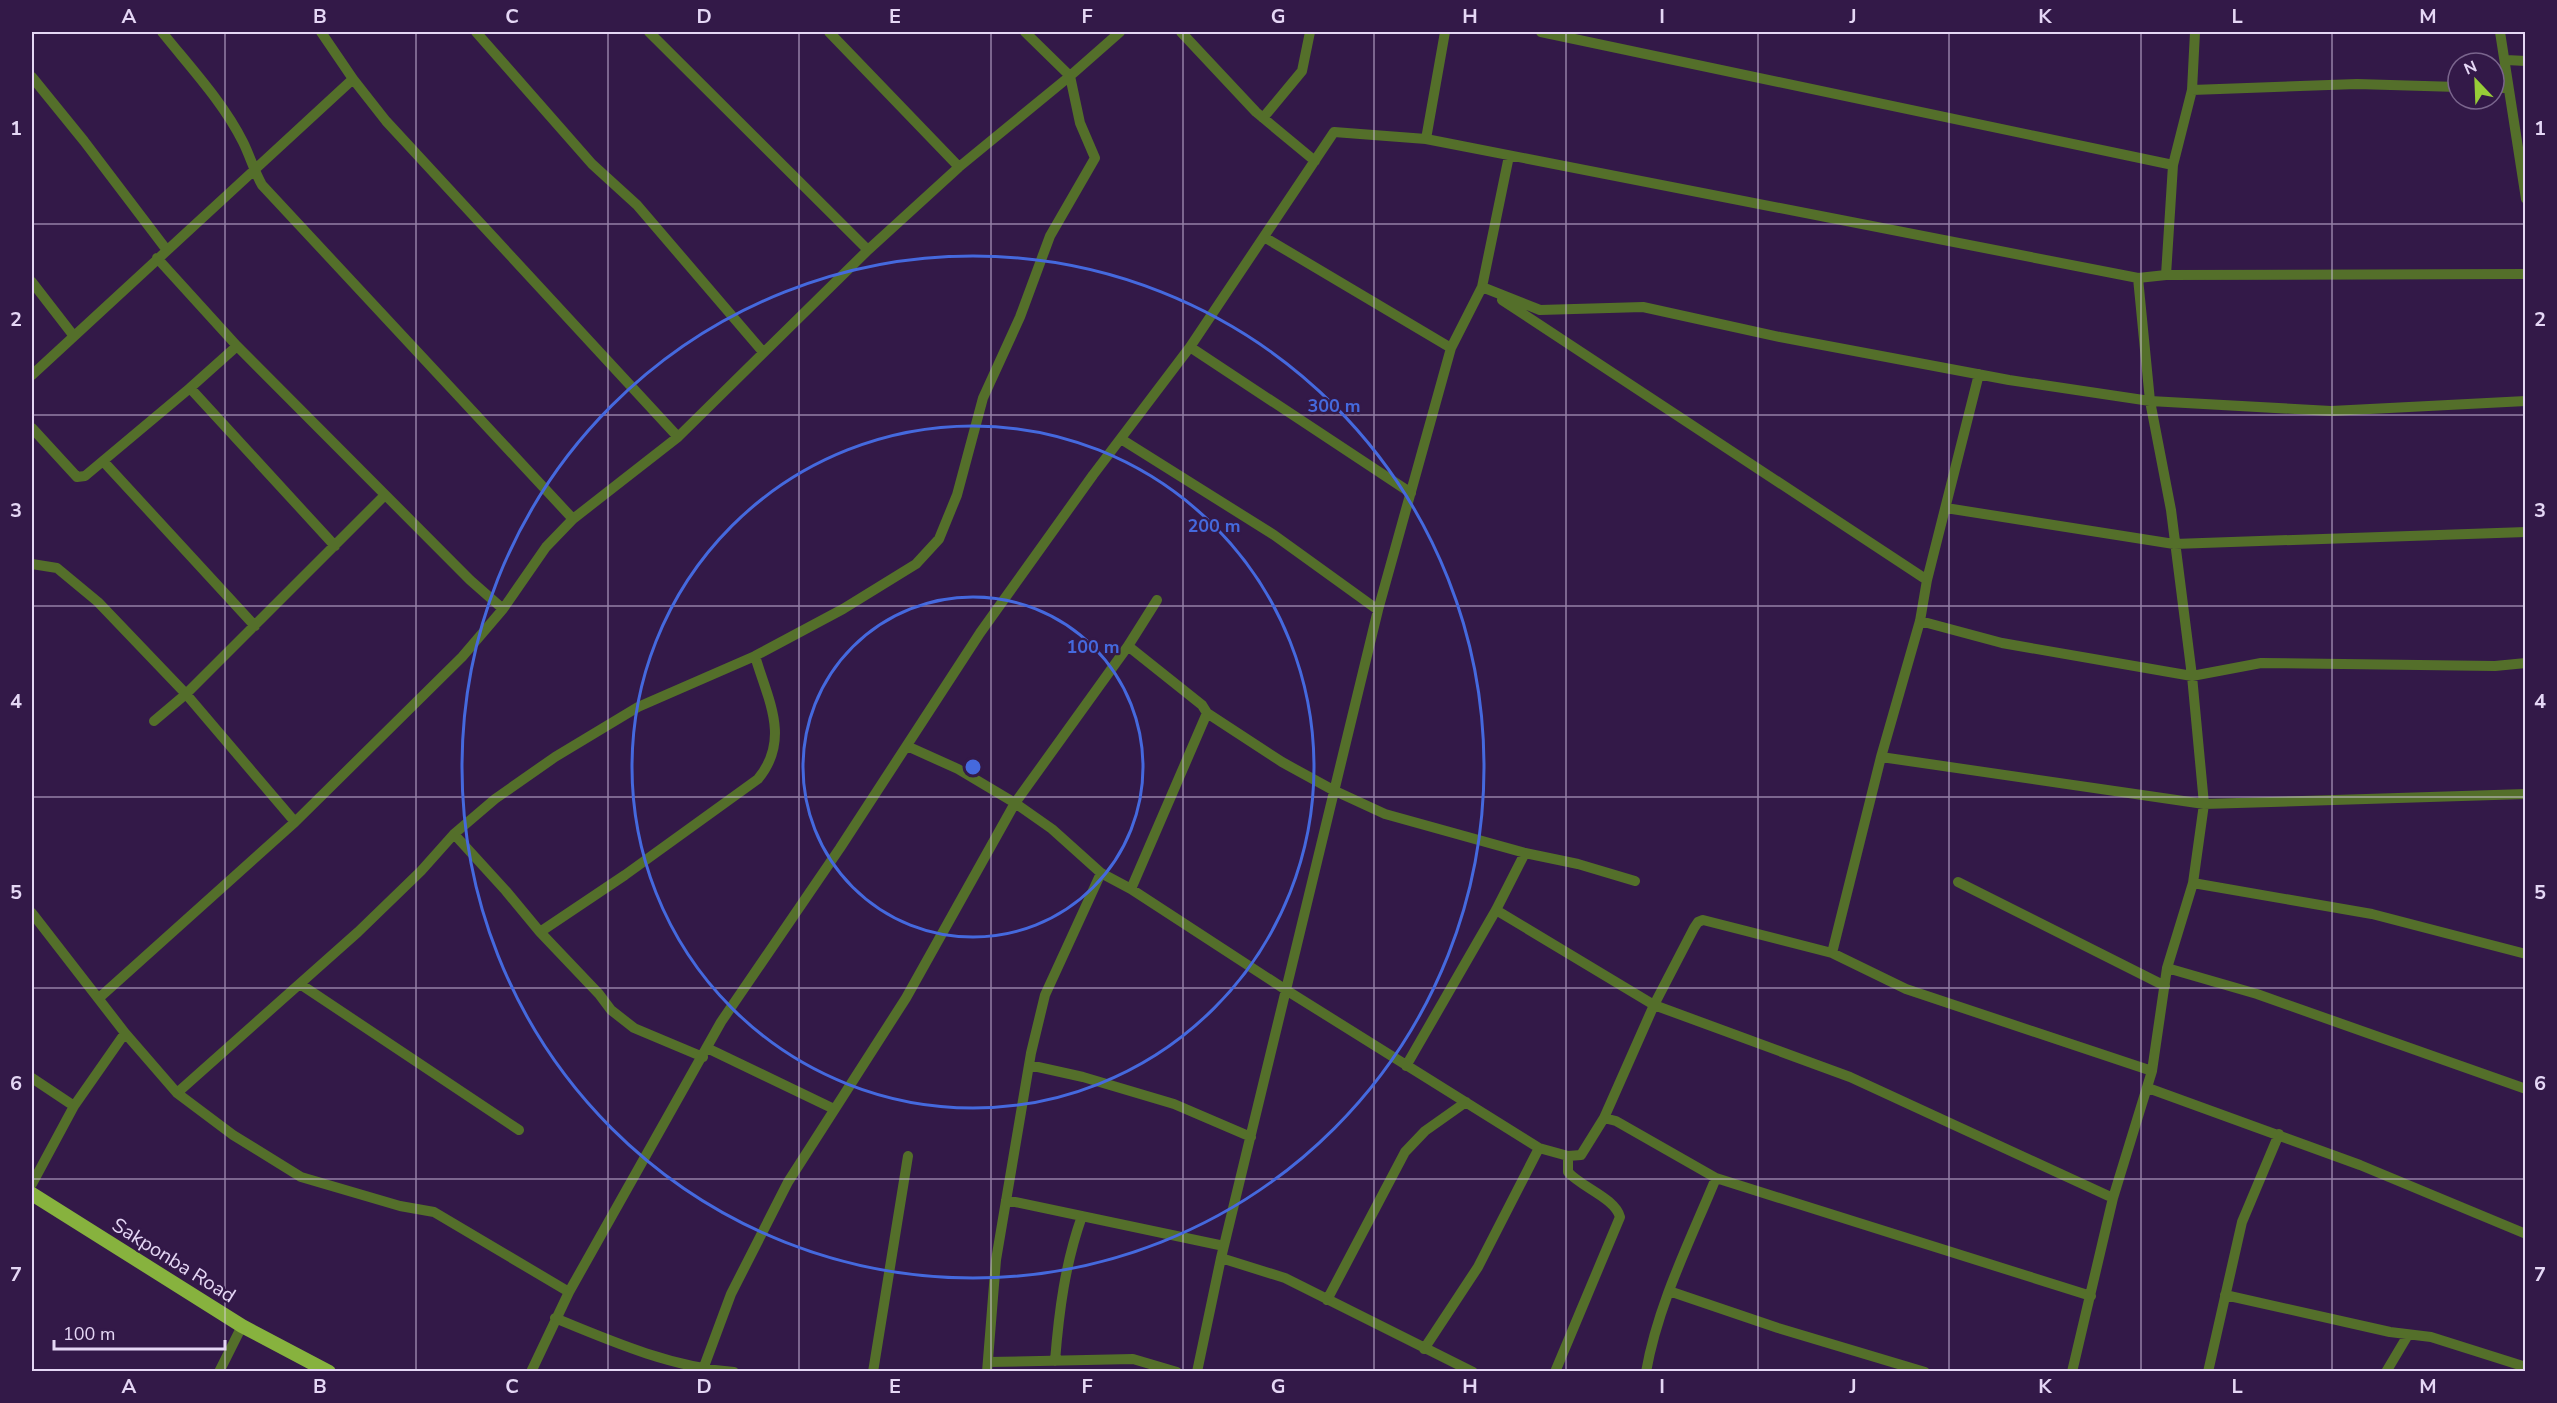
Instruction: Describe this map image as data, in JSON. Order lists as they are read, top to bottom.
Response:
{
  "streets": {
    "main road": ["Sakponba Road"]
  },
  "scale_bar": "100 m",
  "north": "top left",
  "grid": {
    "columns": [
      "A",
      "B",
      "C",
      "D",
      "E",
      "F",
      "G",
      "H",
      "I",
      "J",
      "K",
      "L",
      "M"
    ],
    "rows": [
      "1",
      "2",
      "3",
      "4",
      "5",
      "6",
      "7"
    ]
  },
  "rings": ["300 m", "200 m", "100 m"]
}
